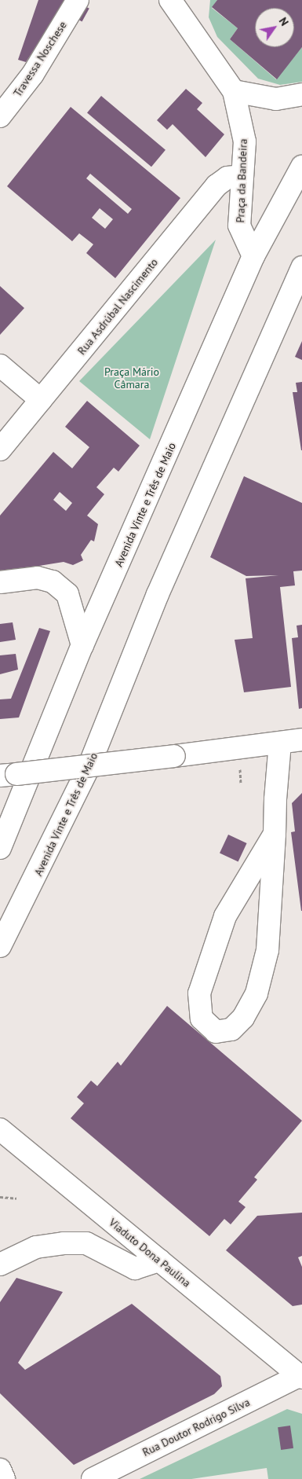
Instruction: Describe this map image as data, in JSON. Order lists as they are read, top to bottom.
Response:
{
  "streets": {
    "main road": [
      "Travessa Noschese",
      "Praça da Bandeira",
      "Rua Asdrúbal Nascimento",
      "Avenida Vinte e Três de Maio",
      "Viaduto Dona Paulina",
      "Rua Doutor Rodrigo Silva"
    ]
  },
  "crossings": [
    ["Praça da Bandeira", "Rua Asdrúbal Nascimento"],
    ["Praça da Bandeira", "Avenida Vinte e Três de Maio"],
    ["Viaduto Dona Paulina", "Rua Doutor Rodrigo Silva"]
  ],
  "parks": ["Praça Mário Câmara"],
  "north": "top right"
}
